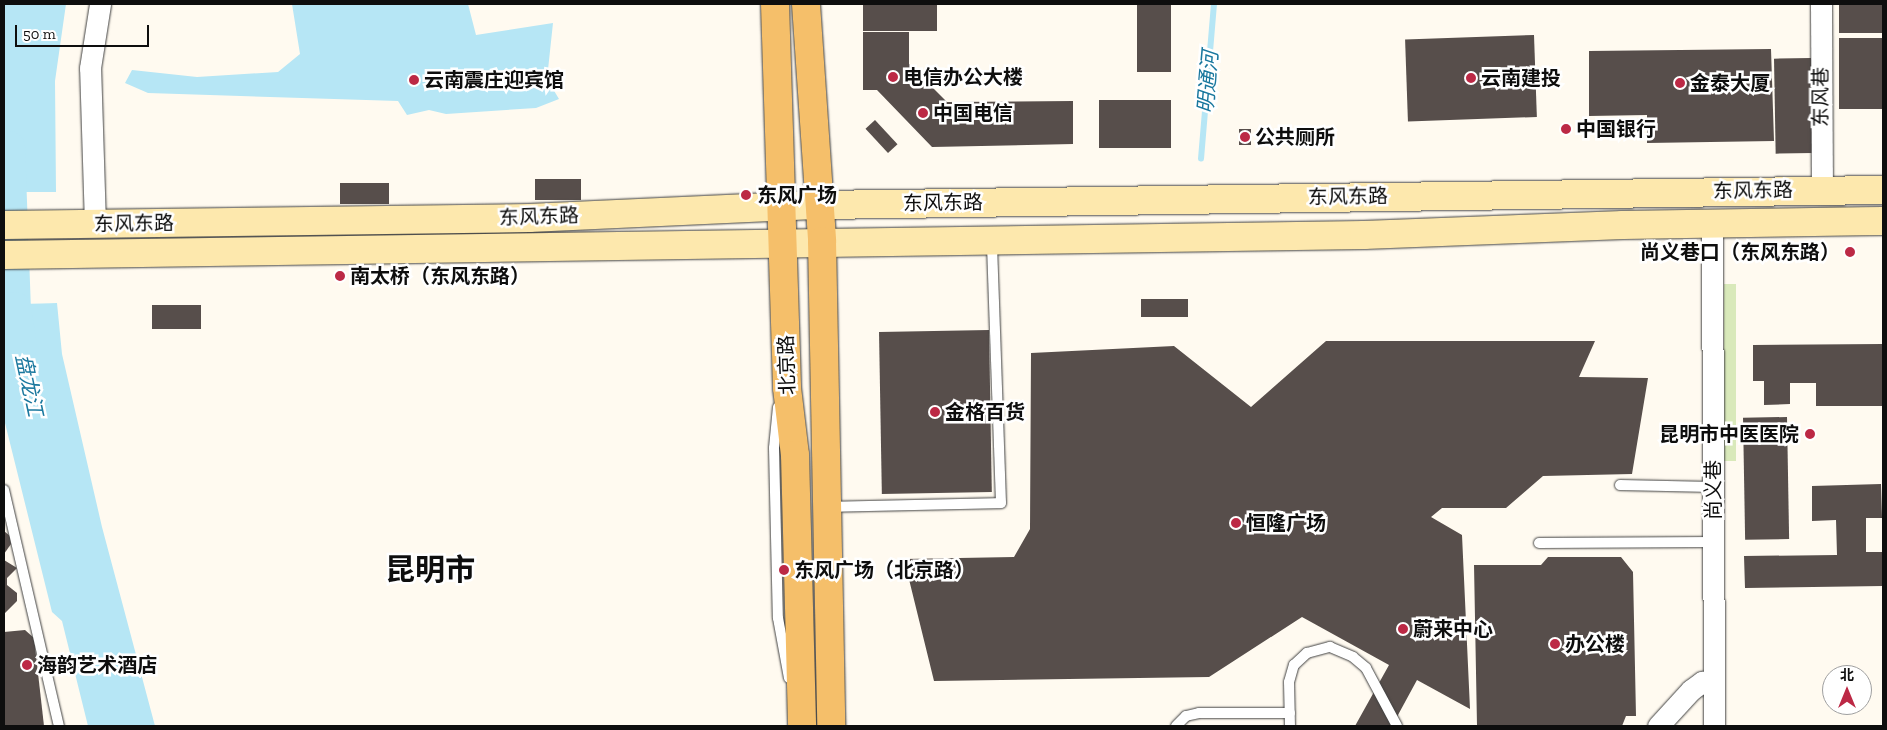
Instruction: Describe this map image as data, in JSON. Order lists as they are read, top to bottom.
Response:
{
  "streets": {
    "main road": ["东风东路", "北京路"],
    "street": ["东风巷", "尚义巷"]
  },
  "crossings": [
    ["东风巷", "东风东路"],
    ["东风东路", "北京路"],
    ["东风东路", "尚义巷"]
  ],
  "districts": ["昆明市"],
  "water": ["明通河", "盘龙江"],
  "places": [
    "电信办公大楼",
    "云南建投",
    "云南震庄迎宾馆",
    "金泰大厦",
    "中国电信",
    "中国银行",
    "公共厕所",
    "东风广场",
    "尚义巷口（东风东路）",
    "南太桥（东风东路）",
    "金格百货",
    "昆明市中医医院",
    "恒隆广场",
    "东风广场（北京路）",
    "蔚来中心",
    "办公楼",
    "海韵艺术酒店"
  ],
  "scale_bar": "50 m",
  "north": "top"
}
